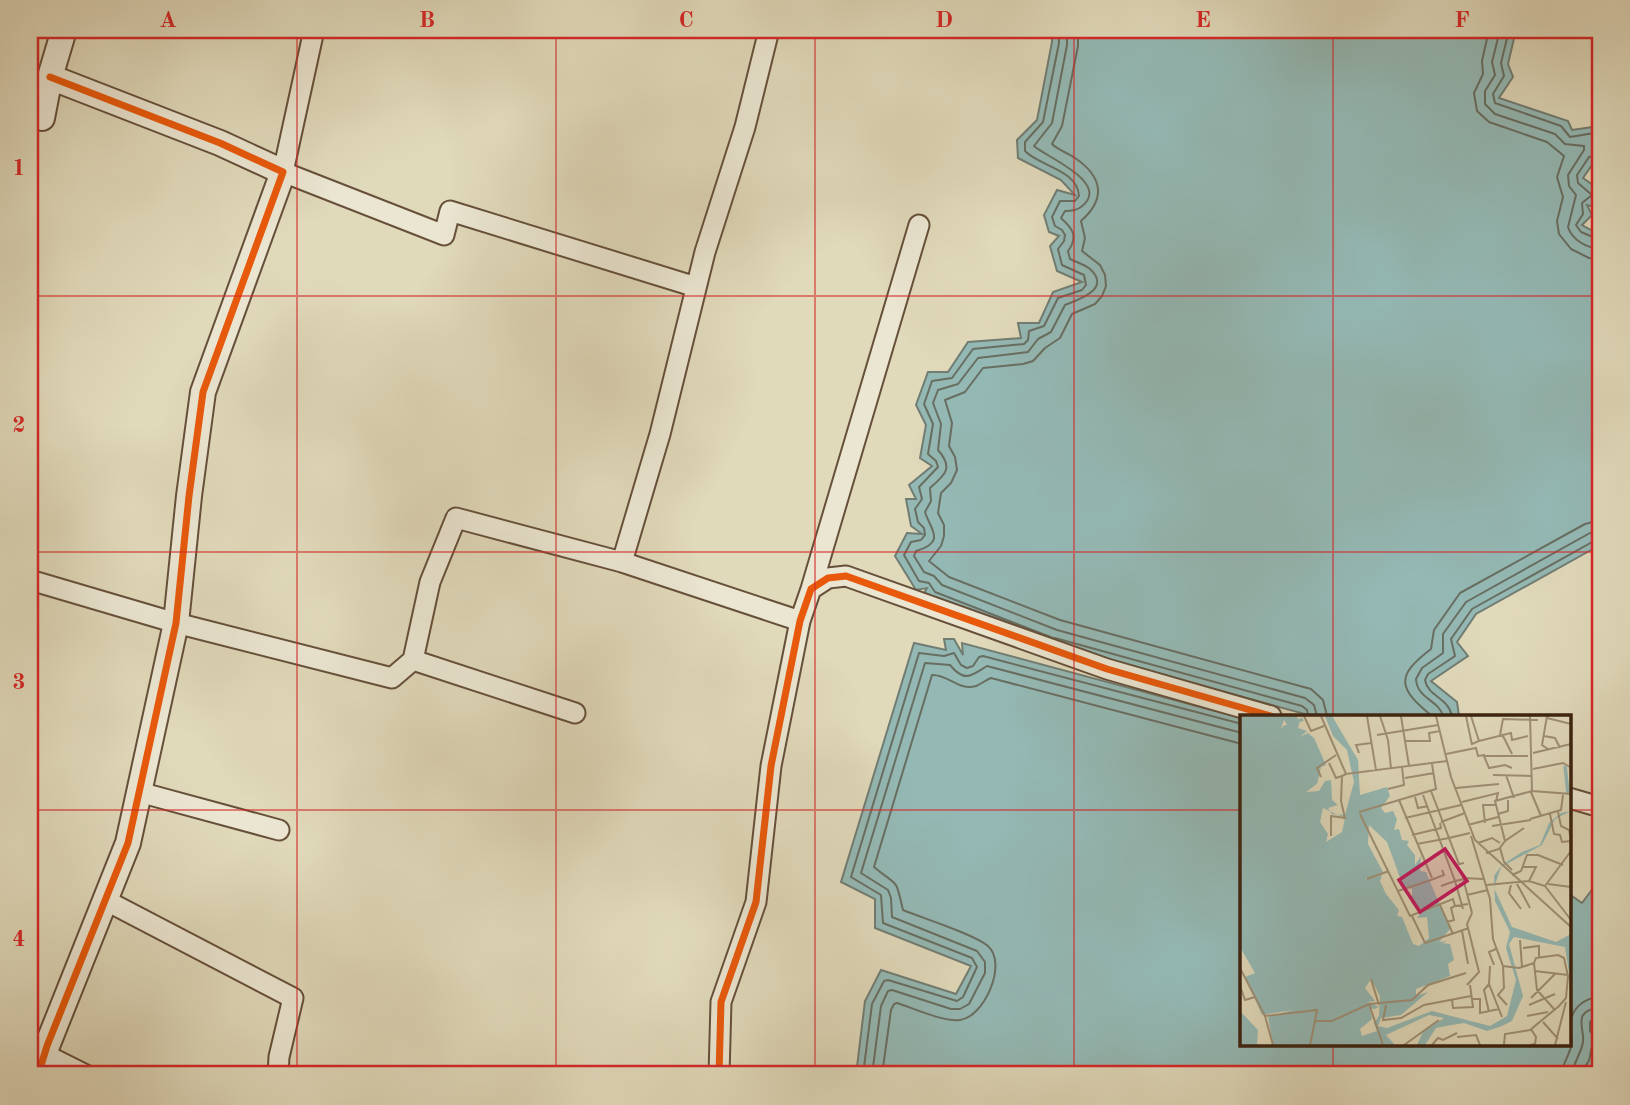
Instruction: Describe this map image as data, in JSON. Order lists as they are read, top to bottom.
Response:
{
  "grid": {
    "columns": [
      "A",
      "B",
      "C",
      "D",
      "E",
      "F"
    ],
    "rows": [
      "1",
      "2",
      "3",
      "4"
    ]
  }
}
